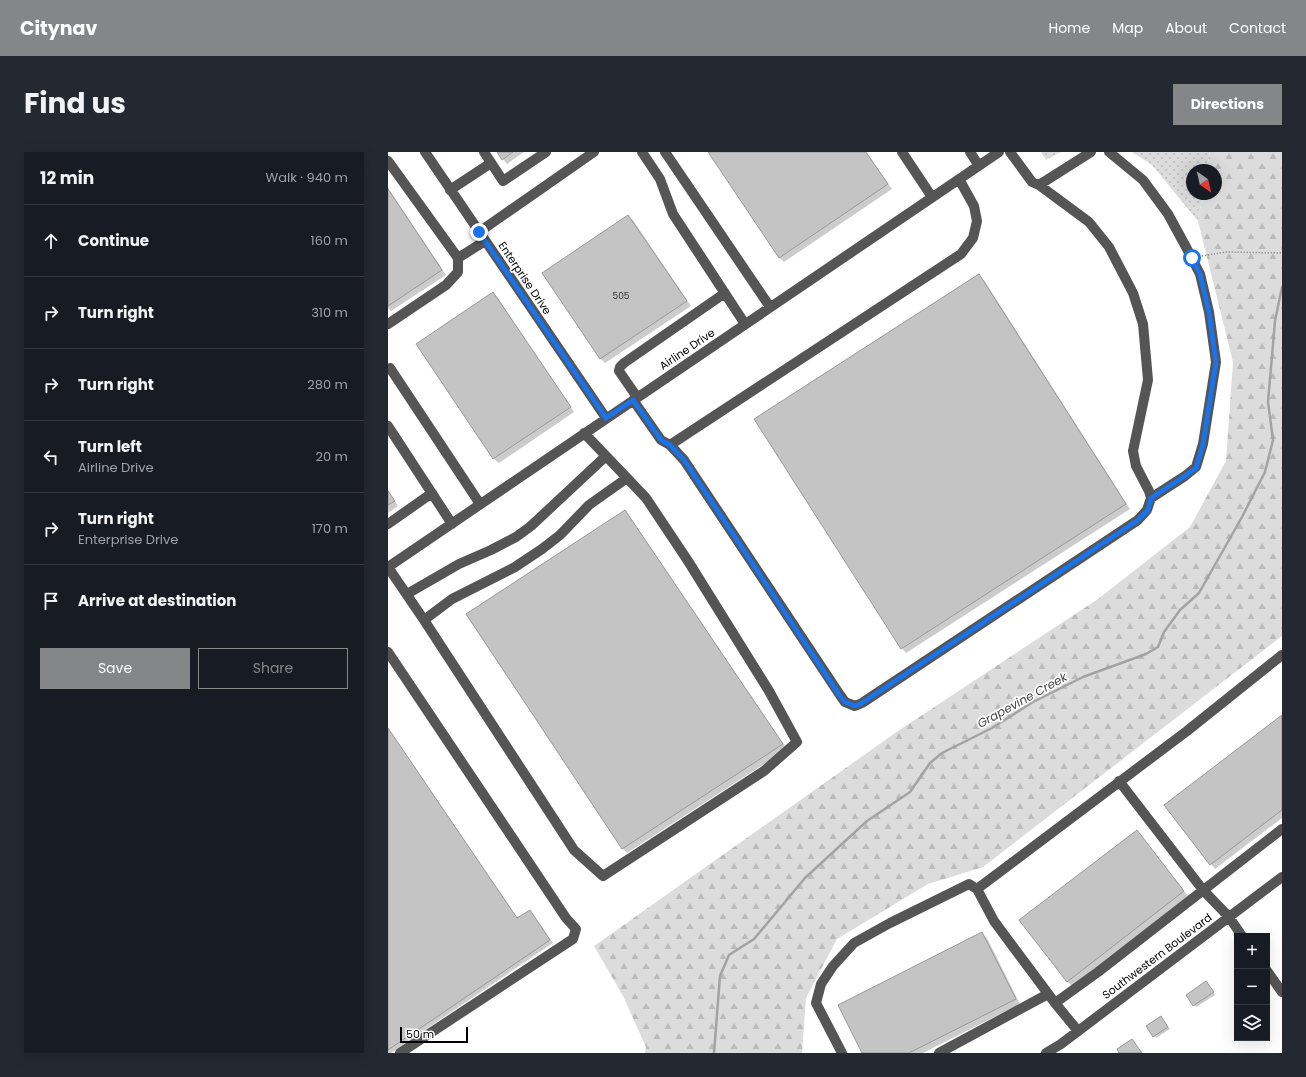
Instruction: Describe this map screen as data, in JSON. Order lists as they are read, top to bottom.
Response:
{
  "streets": {
    "street": ["Enterprise Drive", "Airline Drive", "Southwestern Boulevard"]
  },
  "crossings": [
    ["Enterprise Drive", "Airline Drive"]
  ],
  "water": ["Grapevine Creek"],
  "house_numbers": ["505"],
  "scale_bar": "50 m",
  "north": "bottom right",
  "page": {
    "header": "Citynav",
    "nav": [
      "Home",
      "Map",
      "About",
      "Contact"
    ],
    "title": "Find us",
    "buttons": [
      "Directions",
      ["Save", "Share"]
    ],
    "heading": ["12 min", "Walk · 940 m"],
    "list": [
      ["Continue", "160 m"],
      ["Turn right", "310 m"],
      ["Turn right", "280 m"],
      ["Turn left", "Airline Drive", "20 m"],
      ["Turn right", "Enterprise Drive", "170 m"],
      "Arrive at destination"
    ],
    "map_buttons": ["+", "−"],
    "scale": "50 m"
  }
}
